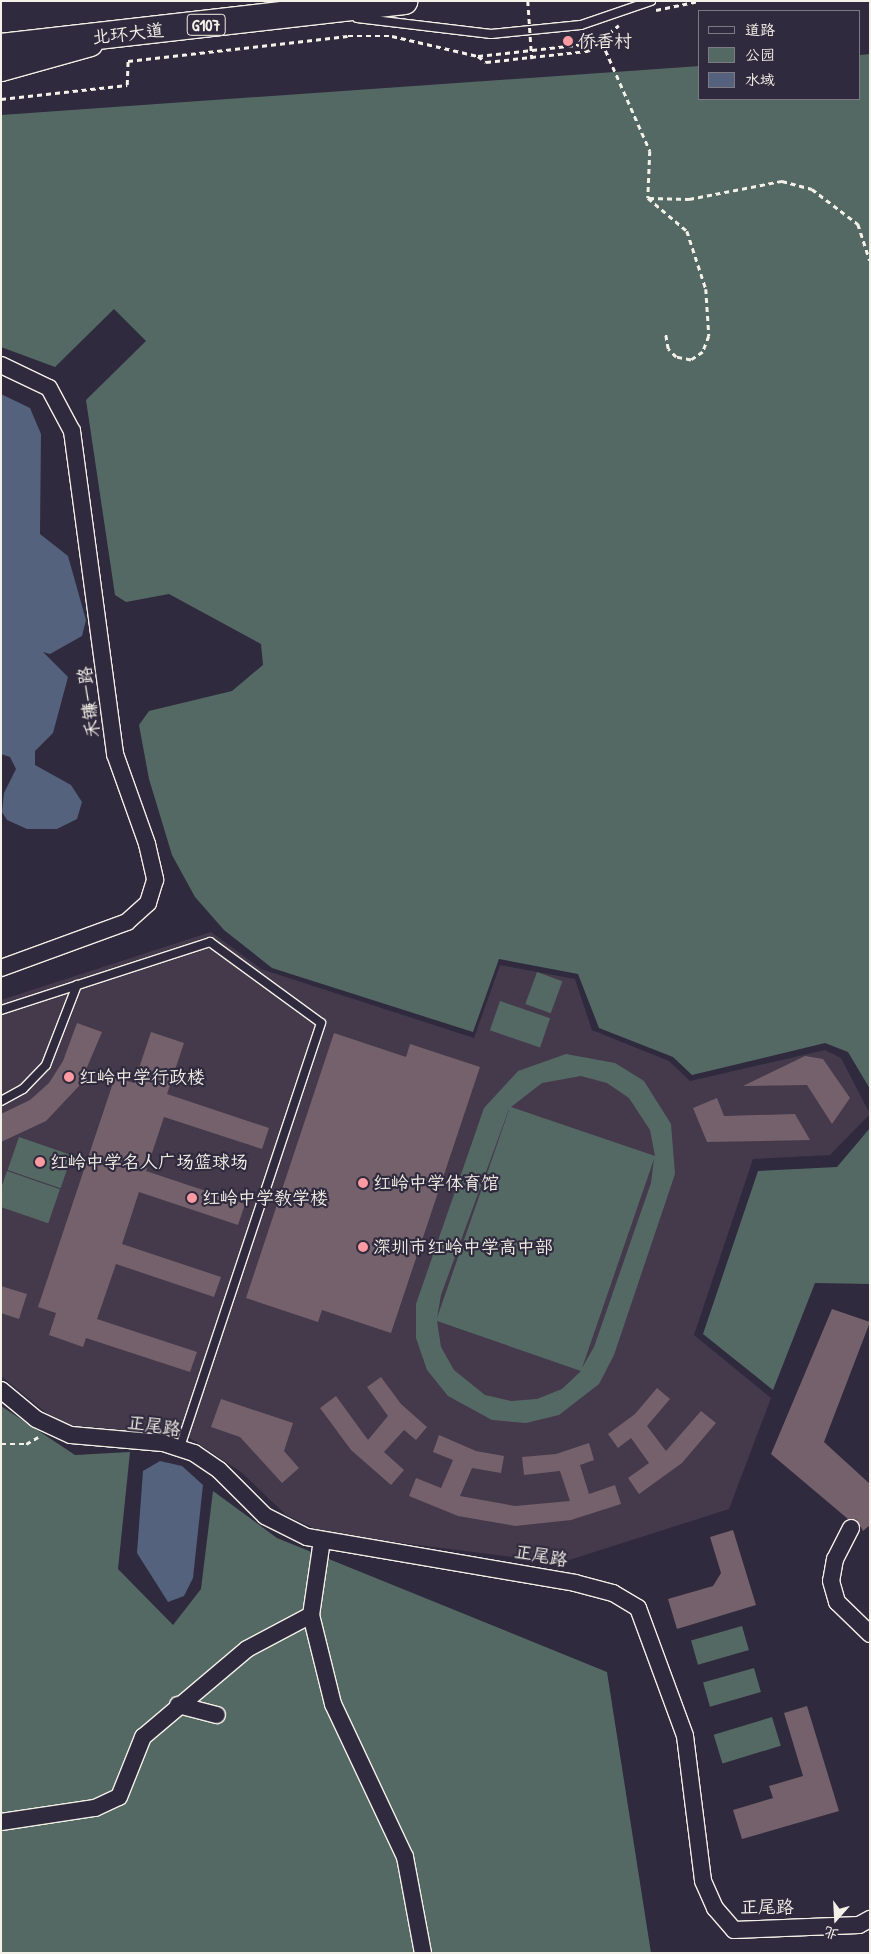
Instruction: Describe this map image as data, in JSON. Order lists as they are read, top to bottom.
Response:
{
  "streets": {
    "highway": ["G107", "北环大道"],
    "street": ["禾镰一路", "正尾路"]
  },
  "places": [
    "侨香村",
    "红岭中学行政楼",
    "红岭中学名人广场篮球场",
    "红岭中学体育馆",
    "红岭中学教学楼",
    "深圳市红岭中学高中部"
  ],
  "legend": ["道路", "公园", "水域"],
  "north": "bottom"
}
